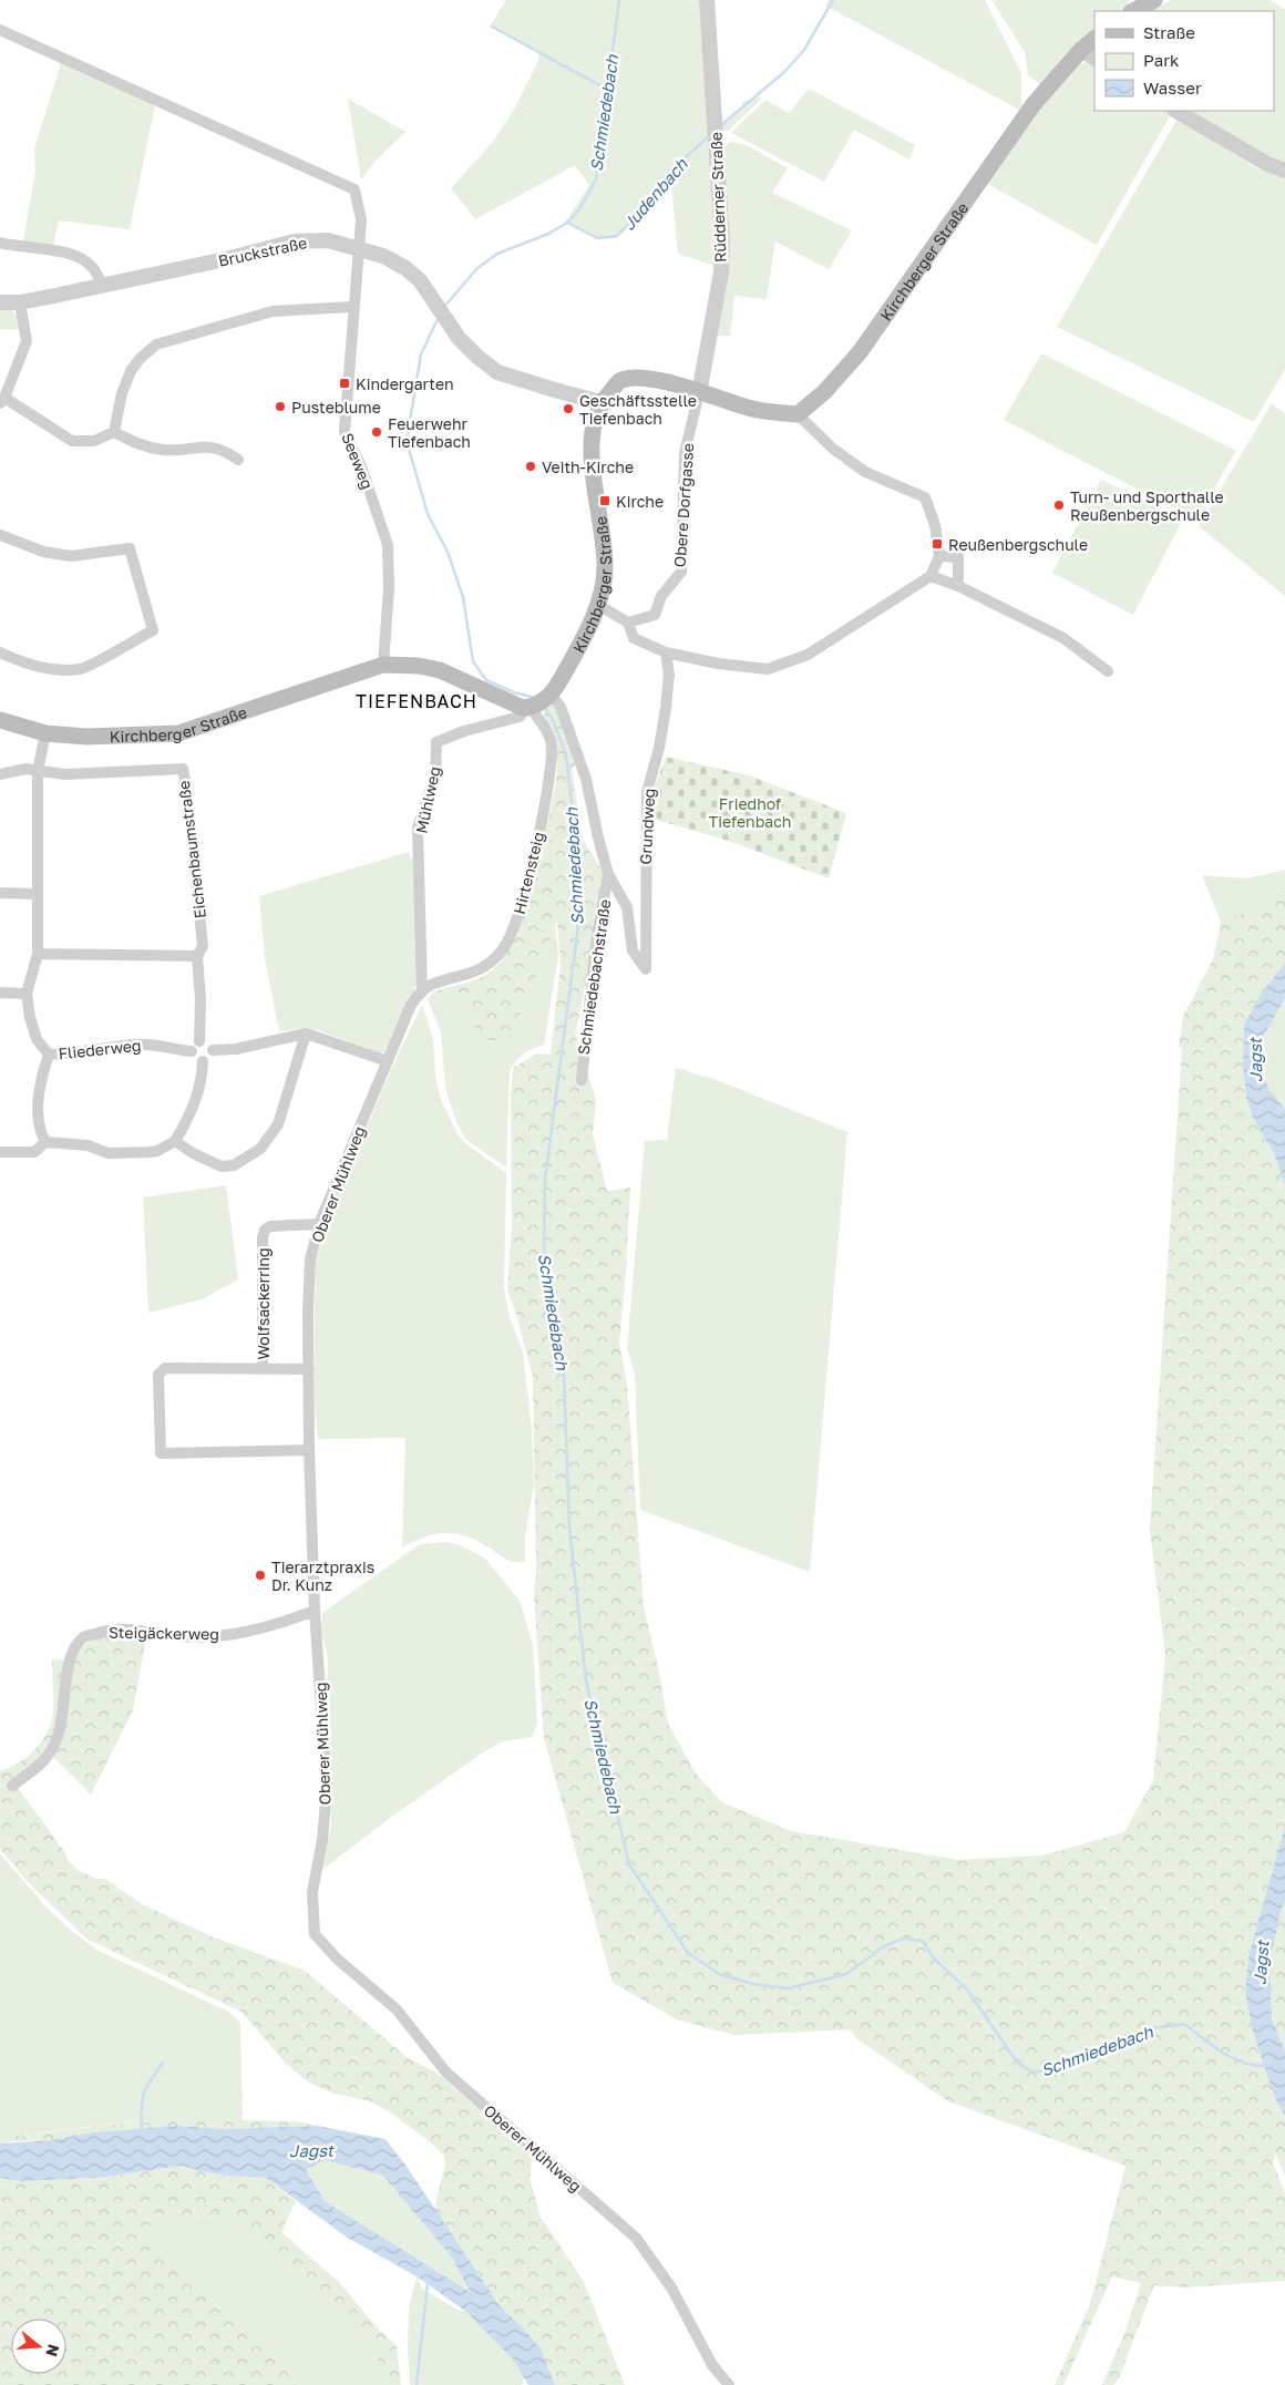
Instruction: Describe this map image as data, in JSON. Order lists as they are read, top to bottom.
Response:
{
  "streets": {
    "main road": ["Kirchberger Straße"],
    "street": [
      "Rüdderner Straße",
      "Bruckstraße",
      "Seeweg",
      "Obere Dorfgasse",
      "Mühlweg",
      "Grundweg",
      "Eichenbaumstraße",
      "Hirtensteig",
      "Schmiedebachstraße",
      "Fliederweg",
      "Oberer Mühlweg",
      "Wolfsackerring",
      "Steigäckerweg"
    ]
  },
  "crossings": [
    ["Rüdderner Straße", "Kirchberger Straße"],
    ["Rüdderner Straße", "Obere Dorfgasse"],
    ["Bruckstraße", "Kirchberger Straße"],
    ["Bruckstraße", "Seeweg"],
    ["Kirchberger Straße", "Seeweg"],
    ["Kirchberger Straße", "Obere Dorfgasse"],
    ["Kirchberger Straße", "Mühlweg"],
    ["Kirchberger Straße", "Hirtensteig"],
    ["Kirchberger Straße", "Schmiedebachstraße"],
    ["Kirchberger Straße", "Fliederweg"],
    ["Mühlweg", "Hirtensteig"],
    ["Mühlweg", "Schmiedebachstraße"],
    ["Mühlweg", "Oberer Mühlweg"],
    ["Grundweg", "Schmiedebachstraße"],
    ["Eichenbaumstraße", "Fliederweg"],
    ["Hirtensteig", "Schmiedebachstraße"],
    ["Hirtensteig", "Oberer Mühlweg"],
    ["Oberer Mühlweg", "Wolfsackerring"],
    ["Oberer Mühlweg", "Steigäckerweg"]
  ],
  "districts": ["TIEFENBACH"],
  "water": ["Schmiedebach", "Judenbach", "Jagst"],
  "parks": ["Friedhof Tiefenbach"],
  "places": {
    "transit": ["Kindergarten", "Kirche", "Reußenbergschule"],
    "other": [
      "Pusteblume",
      "Geschäftsstelle Tiefenbach",
      "Feuerwehr Tiefenbach",
      "Veith-Kirche",
      "Turn- und Sporthalle Reußenbergschule",
      "Tierarztpraxis Dr. Kunz"
    ]
  },
  "legend": ["Straße", "Park", "Wasser"],
  "north": "right"
}
